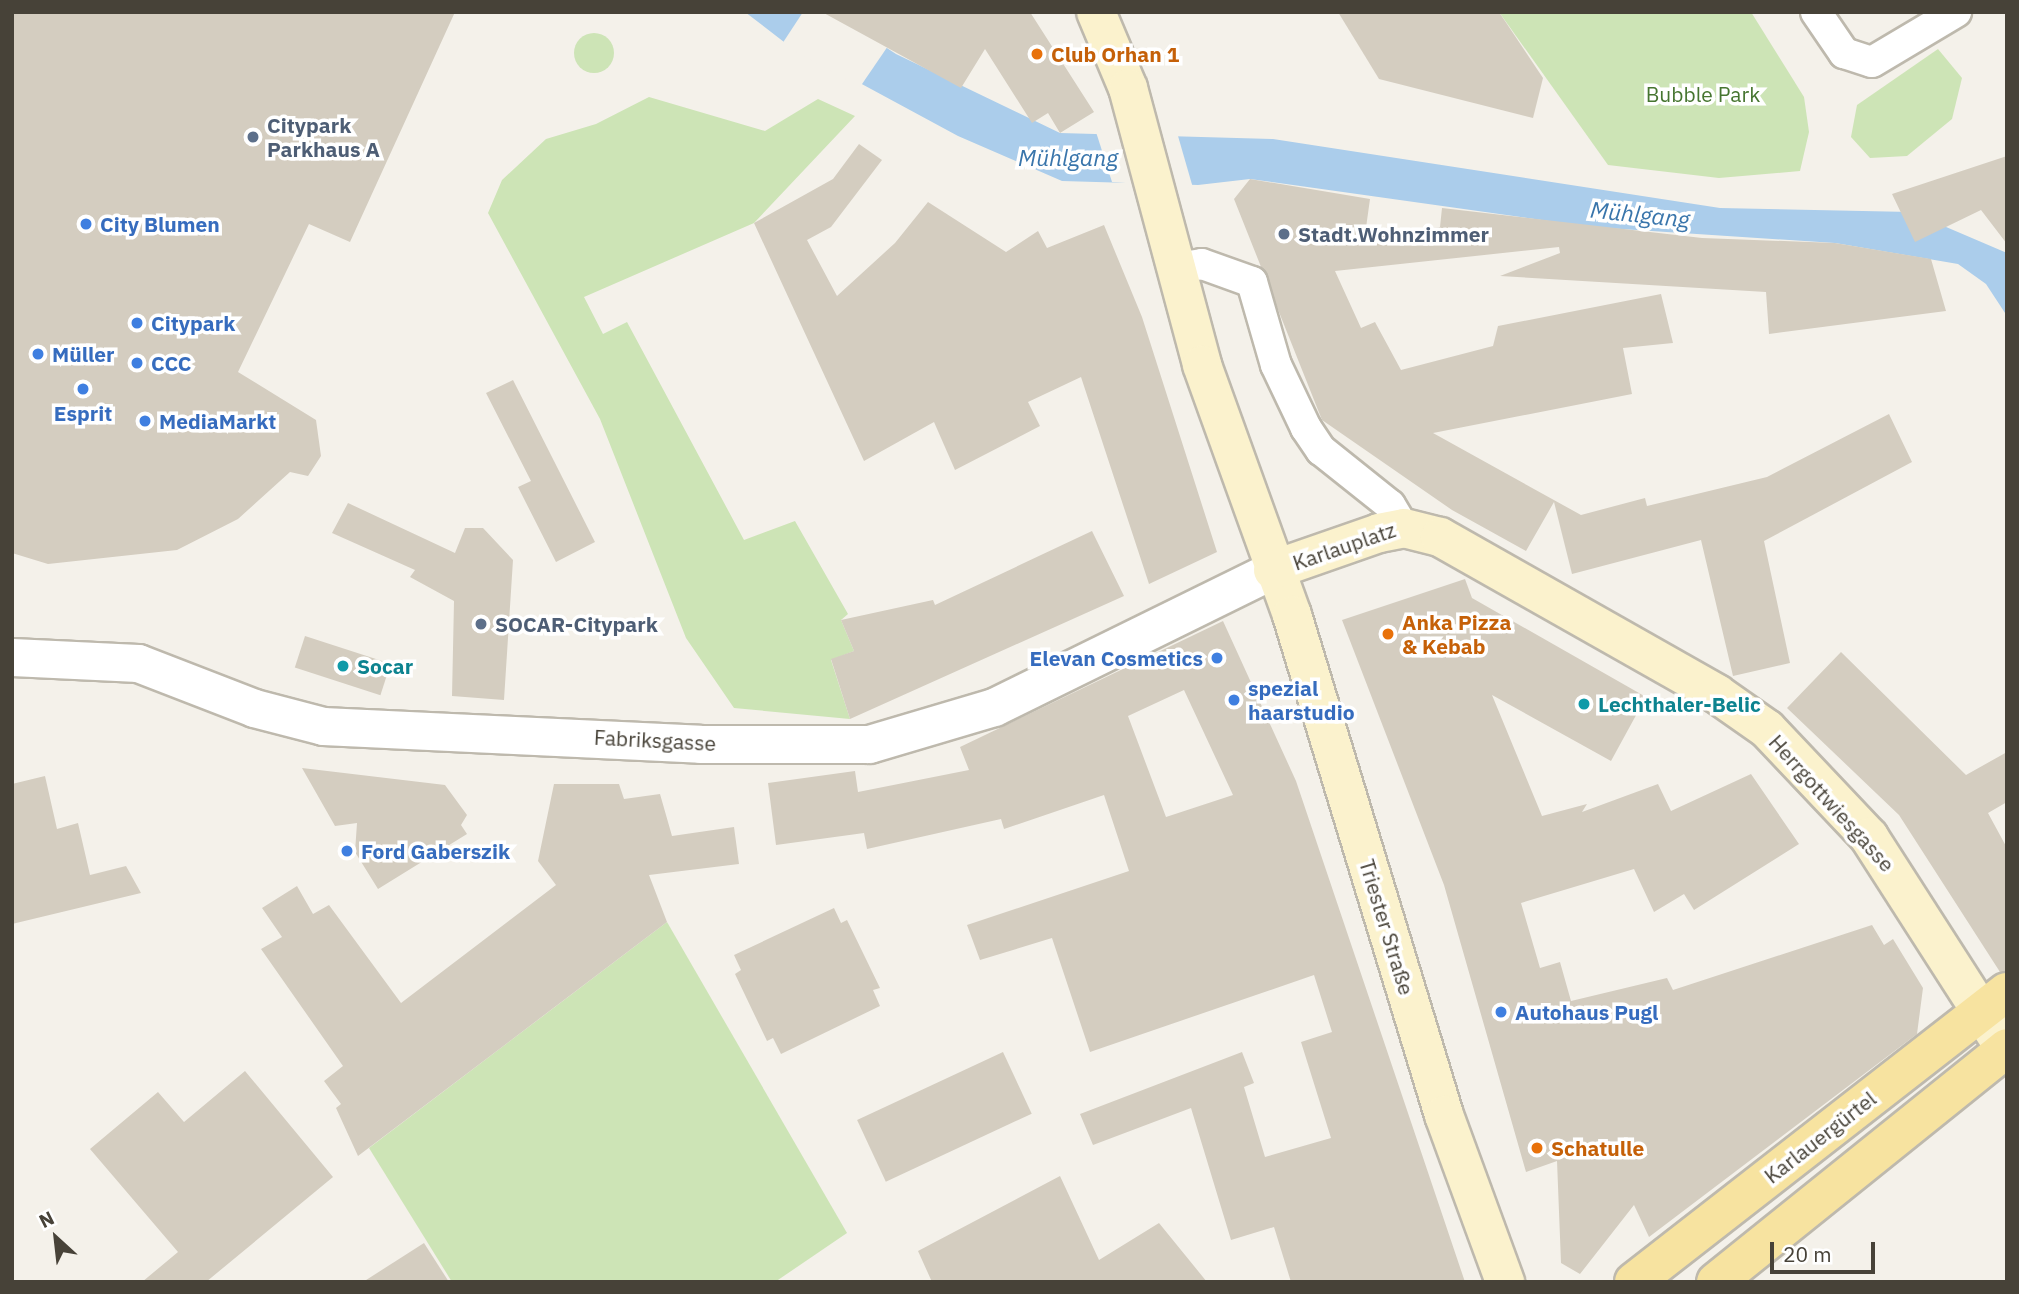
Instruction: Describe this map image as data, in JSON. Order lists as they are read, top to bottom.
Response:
{
  "streets": {
    "main road": [
      "Karlauplatz",
      "Herrgottwiesgasse",
      "Triester Straße",
      "Karlauergürtel"
    ],
    "street": ["Fabriksgasse"]
  },
  "crossings": [
    ["Karlauplatz", "Fabriksgasse"],
    ["Karlauplatz", "Herrgottwiesgasse"],
    ["Karlauplatz", "Triester Straße"],
    ["Fabriksgasse", "Triester Straße"],
    ["Herrgottwiesgasse", "Karlauergürtel"]
  ],
  "water": ["Mühlgang"],
  "parks": ["Bubble Park"],
  "places": [
    "Club Orhan 1",
    "Citypark Parkhaus A",
    "City Blumen",
    "Stadt.Wohnzimmer",
    "Citypark",
    "Müller",
    "CCC",
    "Esprit",
    "MediaMarkt",
    "SOCAR-Citypark",
    "Anka Pizza & Kebab",
    "Elevan Cosmetics",
    "Socar",
    "spezial haarstudio",
    "Lechthaler-Belic",
    "Ford Gaberszik",
    "Autohaus Pugl",
    "Schatulle"
  ],
  "scale_bar": "20 m",
  "north": "top left"
}
